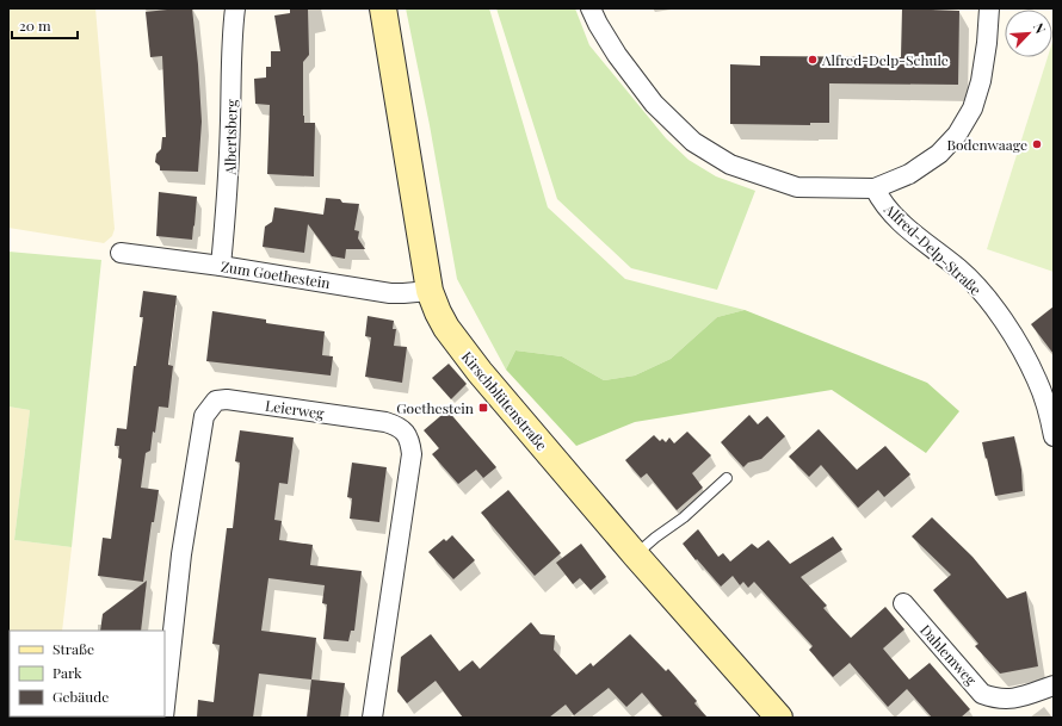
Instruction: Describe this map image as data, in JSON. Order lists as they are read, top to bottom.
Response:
{
  "streets": {
    "main road": ["Kirschblütenstraße"],
    "street": [
      "Albertsberg",
      "Alfred-Delp-Straße",
      "Zum Goethestein",
      "Leierweg",
      "Dahlemweg"
    ]
  },
  "crossings": [
    ["Albertsberg", "Zum Goethestein"],
    ["Zum Goethestein", "Kirschblütenstraße"]
  ],
  "places": {
    "other": ["Alfred-Delp-Schule", "Bodenwaage"],
    "transit": ["Goethestein"]
  },
  "legend": ["Straße", "Park", "Gebäude"],
  "scale_bar": "20 m",
  "north": "top right"
}
